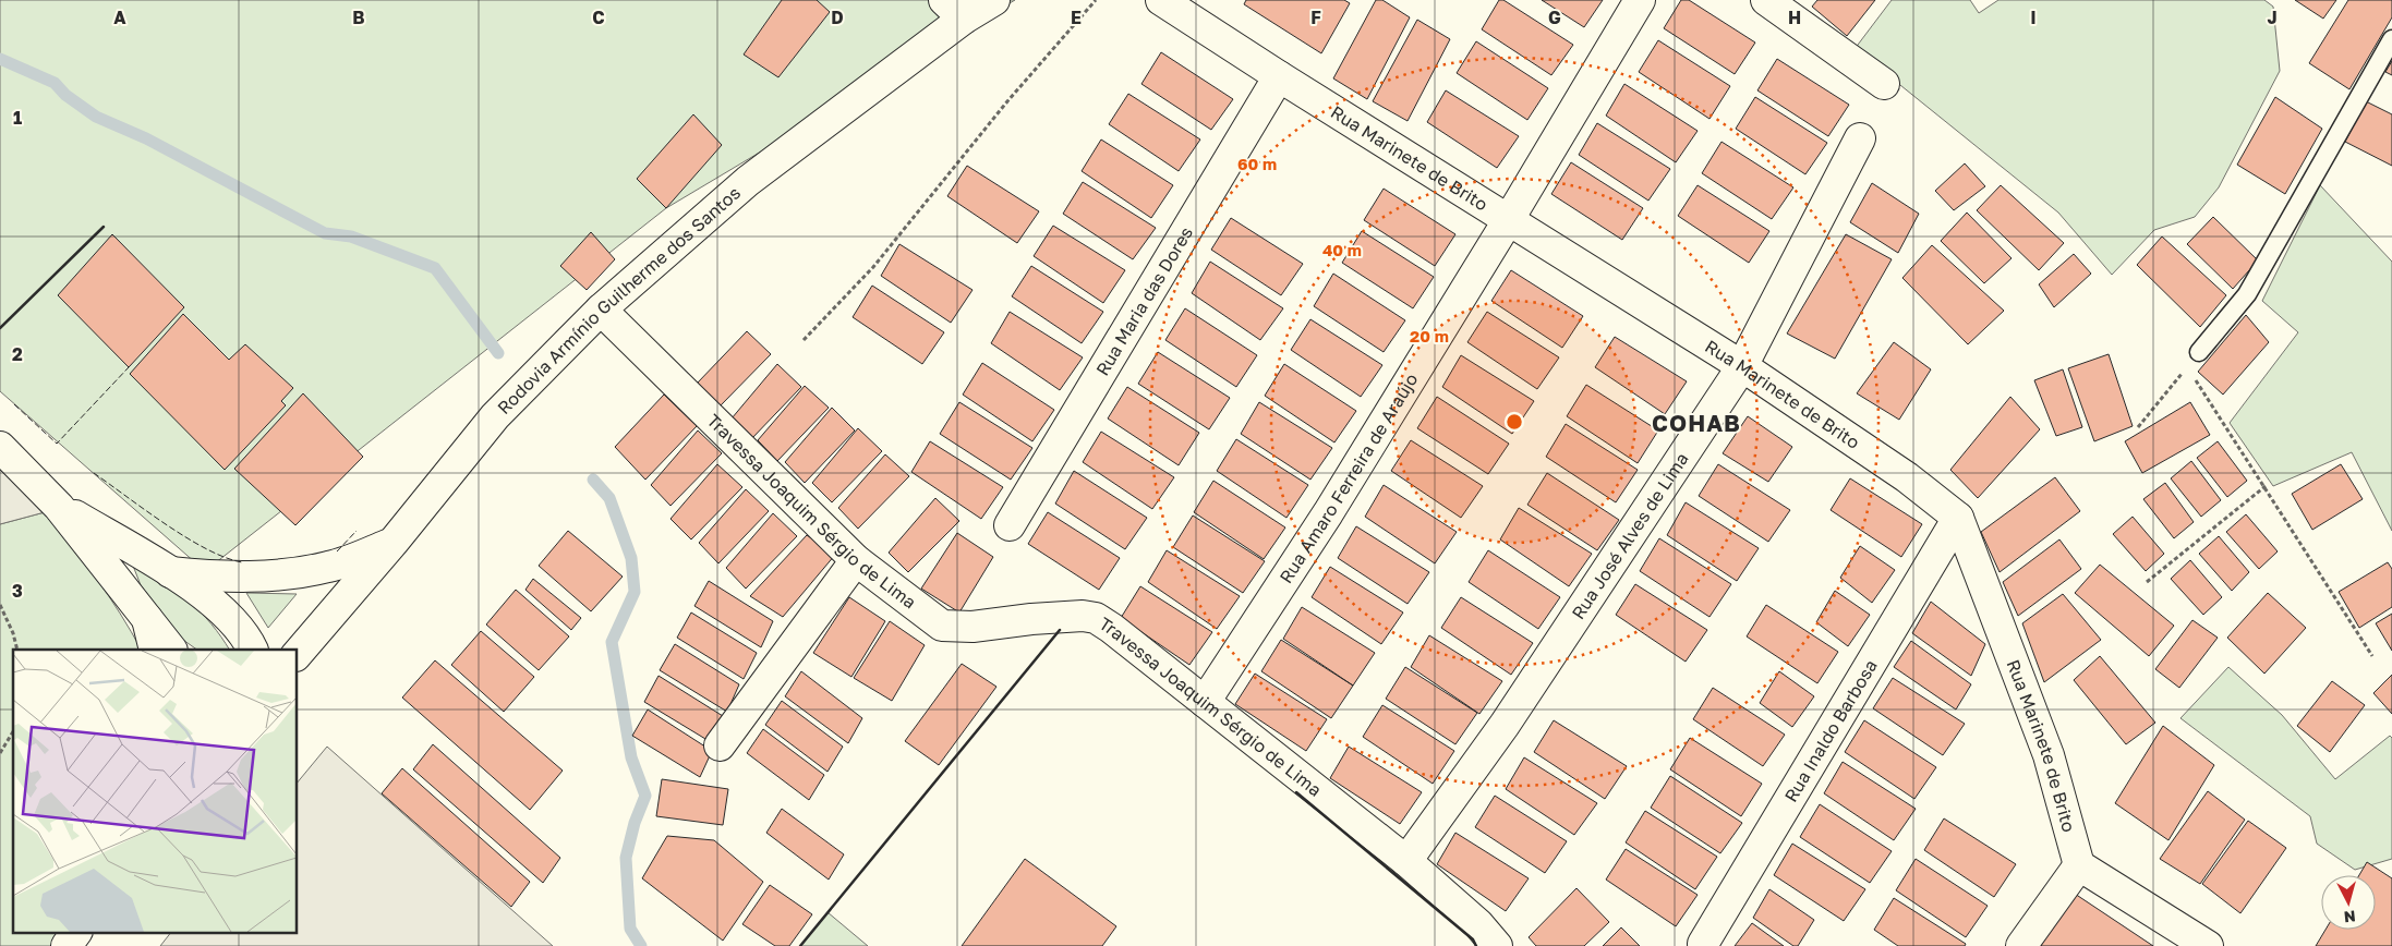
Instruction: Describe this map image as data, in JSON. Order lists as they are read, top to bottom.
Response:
{
  "streets": {
    "street": [
      "Rua Marinete de Brito",
      "Rodovia Armínio Guilherme dos Santos",
      "Rua Maria das Dores",
      "Rua Amaro Ferreira de Araújo",
      "Travessa Joaquim Sérgio de Lima",
      "Rua José Alves de Lima",
      "Rua Inaldo Barbosa"
    ]
  },
  "crossings": [
    ["Rua Marinete de Brito", "Rua Maria das Dores"],
    ["Rua Marinete de Brito", "Rua Amaro Ferreira de Araújo"],
    ["Rua Marinete de Brito", "Rua José Alves de Lima"],
    ["Rua Marinete de Brito", "Rua Inaldo Barbosa"],
    ["Rodovia Armínio Guilherme dos Santos", "Travessa Joaquim Sérgio de Lima"],
    ["Rua Amaro Ferreira de Araújo", "Travessa Joaquim Sérgio de Lima"],
    ["Travessa Joaquim Sérgio de Lima", "Rua José Alves de Lima"]
  ],
  "districts": ["COHAB"],
  "north": "bottom",
  "grid": {
    "columns": [
      "A",
      "B",
      "C",
      "D",
      "E",
      "F",
      "G",
      "H",
      "I",
      "J"
    ],
    "rows": ["1", "2", "3"]
  },
  "rings": ["60 m", "40 m", "20 m"]
}
